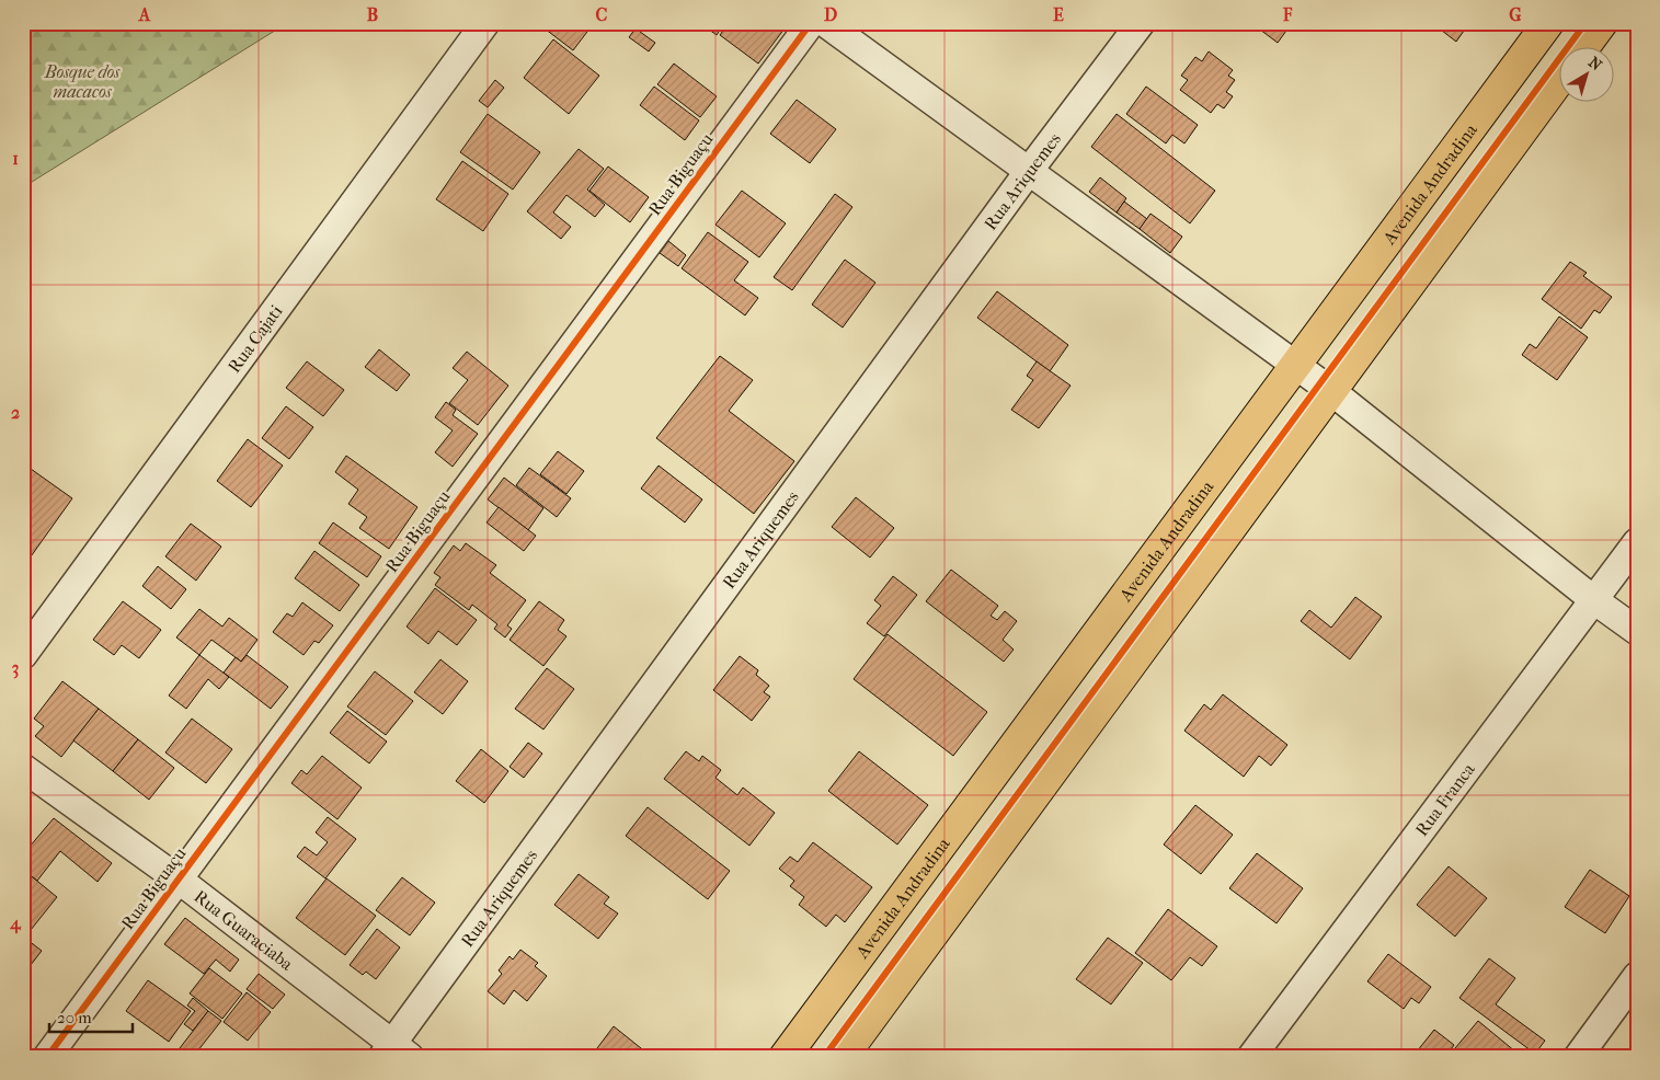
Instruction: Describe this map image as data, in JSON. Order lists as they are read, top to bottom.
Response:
{
  "streets": {
    "main road": ["Avenida Andradina"],
    "street": [
      "Rua Biguaçu",
      "Rua Ariquemes",
      "Rua Cajati",
      "Rua Franca",
      "Rua Guaraciaba"
    ]
  },
  "crossings": [
    ["Rua Biguaçu", "Rua Guaraciaba"],
    ["Rua Ariquemes", "Rua Guaraciaba"]
  ],
  "parks": ["Bosque dos macacos"],
  "scale_bar": "20 m",
  "north": "top right",
  "grid": {
    "columns": [
      "A",
      "B",
      "C",
      "D",
      "E",
      "F",
      "G"
    ],
    "rows": [
      "1",
      "2",
      "3",
      "4"
    ]
  }
}
